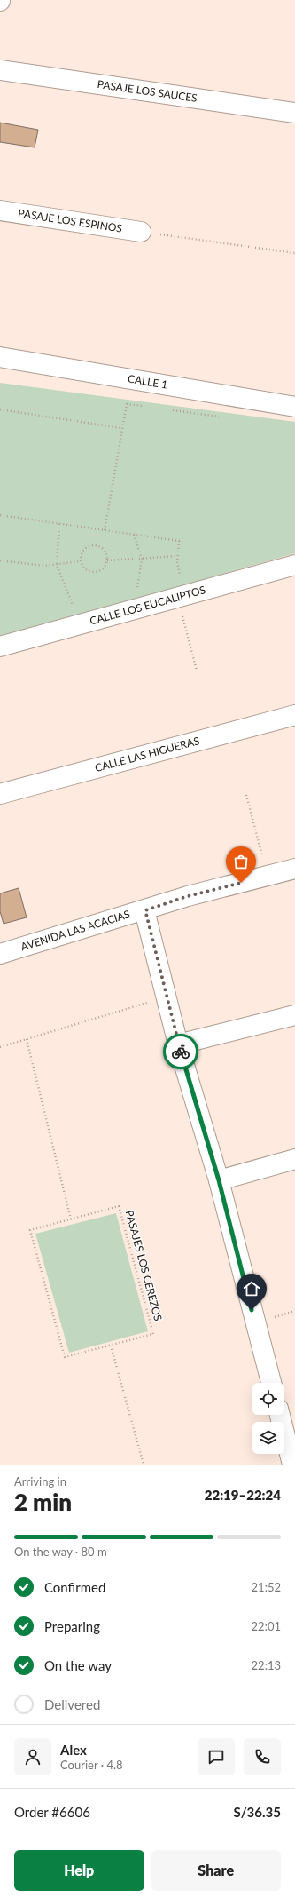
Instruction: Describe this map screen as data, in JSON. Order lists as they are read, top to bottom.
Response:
{
  "streets": {
    "street": [
      "PASAJE LOS SAUCES",
      "PASAJE LOS ESPINOS",
      "CALLE 1",
      "CALLE LOS EUCALIPTOS",
      "CALLE LAS HIGUERAS",
      "AVENIDA LAS ACACIAS"
    ],
    "path": ["PASAJES LOS CEREZOS"]
  },
  "page": {
    "heading": ["2 min", "Arriving in", "22:19–22:24"],
    "panel": [
      "Alex",
      "Courier · 4.8",
      "Order #6606",
      "S/36.35"
    ],
    "bar": "On the way · 80 m",
    "list": [
      ["Confirmed", "21:52"],
      ["Preparing", "22:01"],
      ["On the way", "22:13"],
      "Delivered"
    ],
    "buttons": ["Help", "Share"]
  }
}
